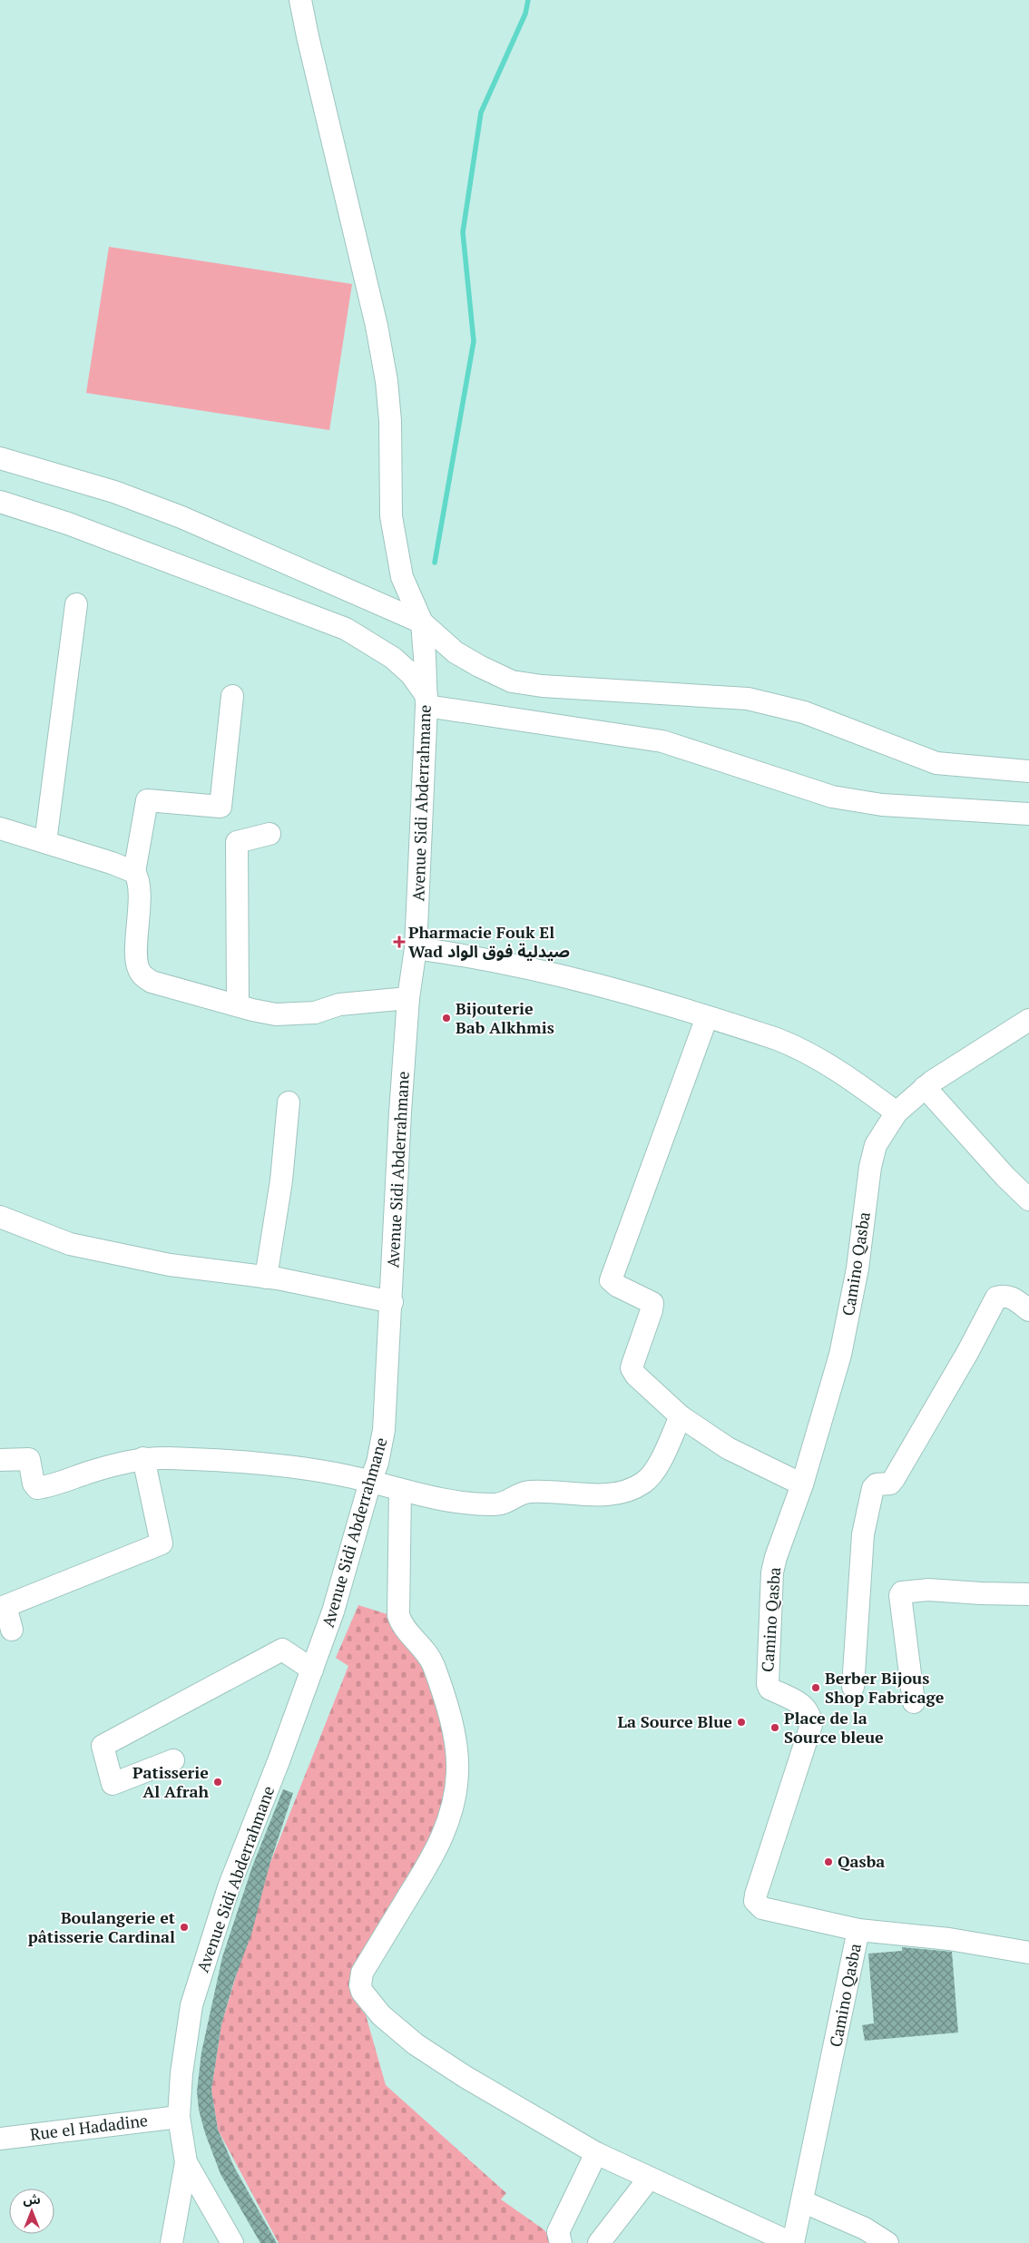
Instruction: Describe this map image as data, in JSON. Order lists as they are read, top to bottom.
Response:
{
  "streets": {
    "street": ["Avenue Sidi Abderrahmane", "Camino Qasba", "Rue el Hadadine"]
  },
  "crossings": [
    ["Avenue Sidi Abderrahmane", "Rue el Hadadine"]
  ],
  "places": {
    "health": ["Pharmacie Fouk El Wad صيدلية فوق الواد"],
    "other": [
      "Bijouterie Bab Alkhmis",
      "Berber Bijous Shop Fabricage",
      "La Source Blue",
      "Place de la Source bleue",
      "Patisserie Al Afrah",
      "Qasba",
      "Boulangerie et pâtisserie Cardinal"
    ]
  },
  "north": "top"
}
